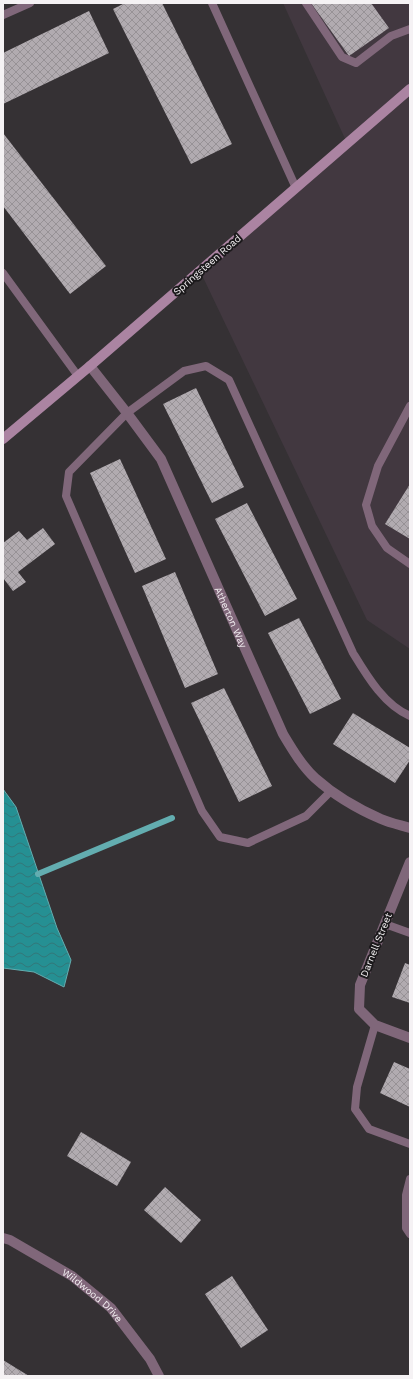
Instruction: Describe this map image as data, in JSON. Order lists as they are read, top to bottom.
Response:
{
  "streets": {
    "street": [
      "Springsteen Road",
      "Atherton Way",
      "Darnell Street",
      "Wildwood Drive"
    ]
  },
  "crossings": [
    ["Springsteen Road", "Atherton Way"]
  ]
}
